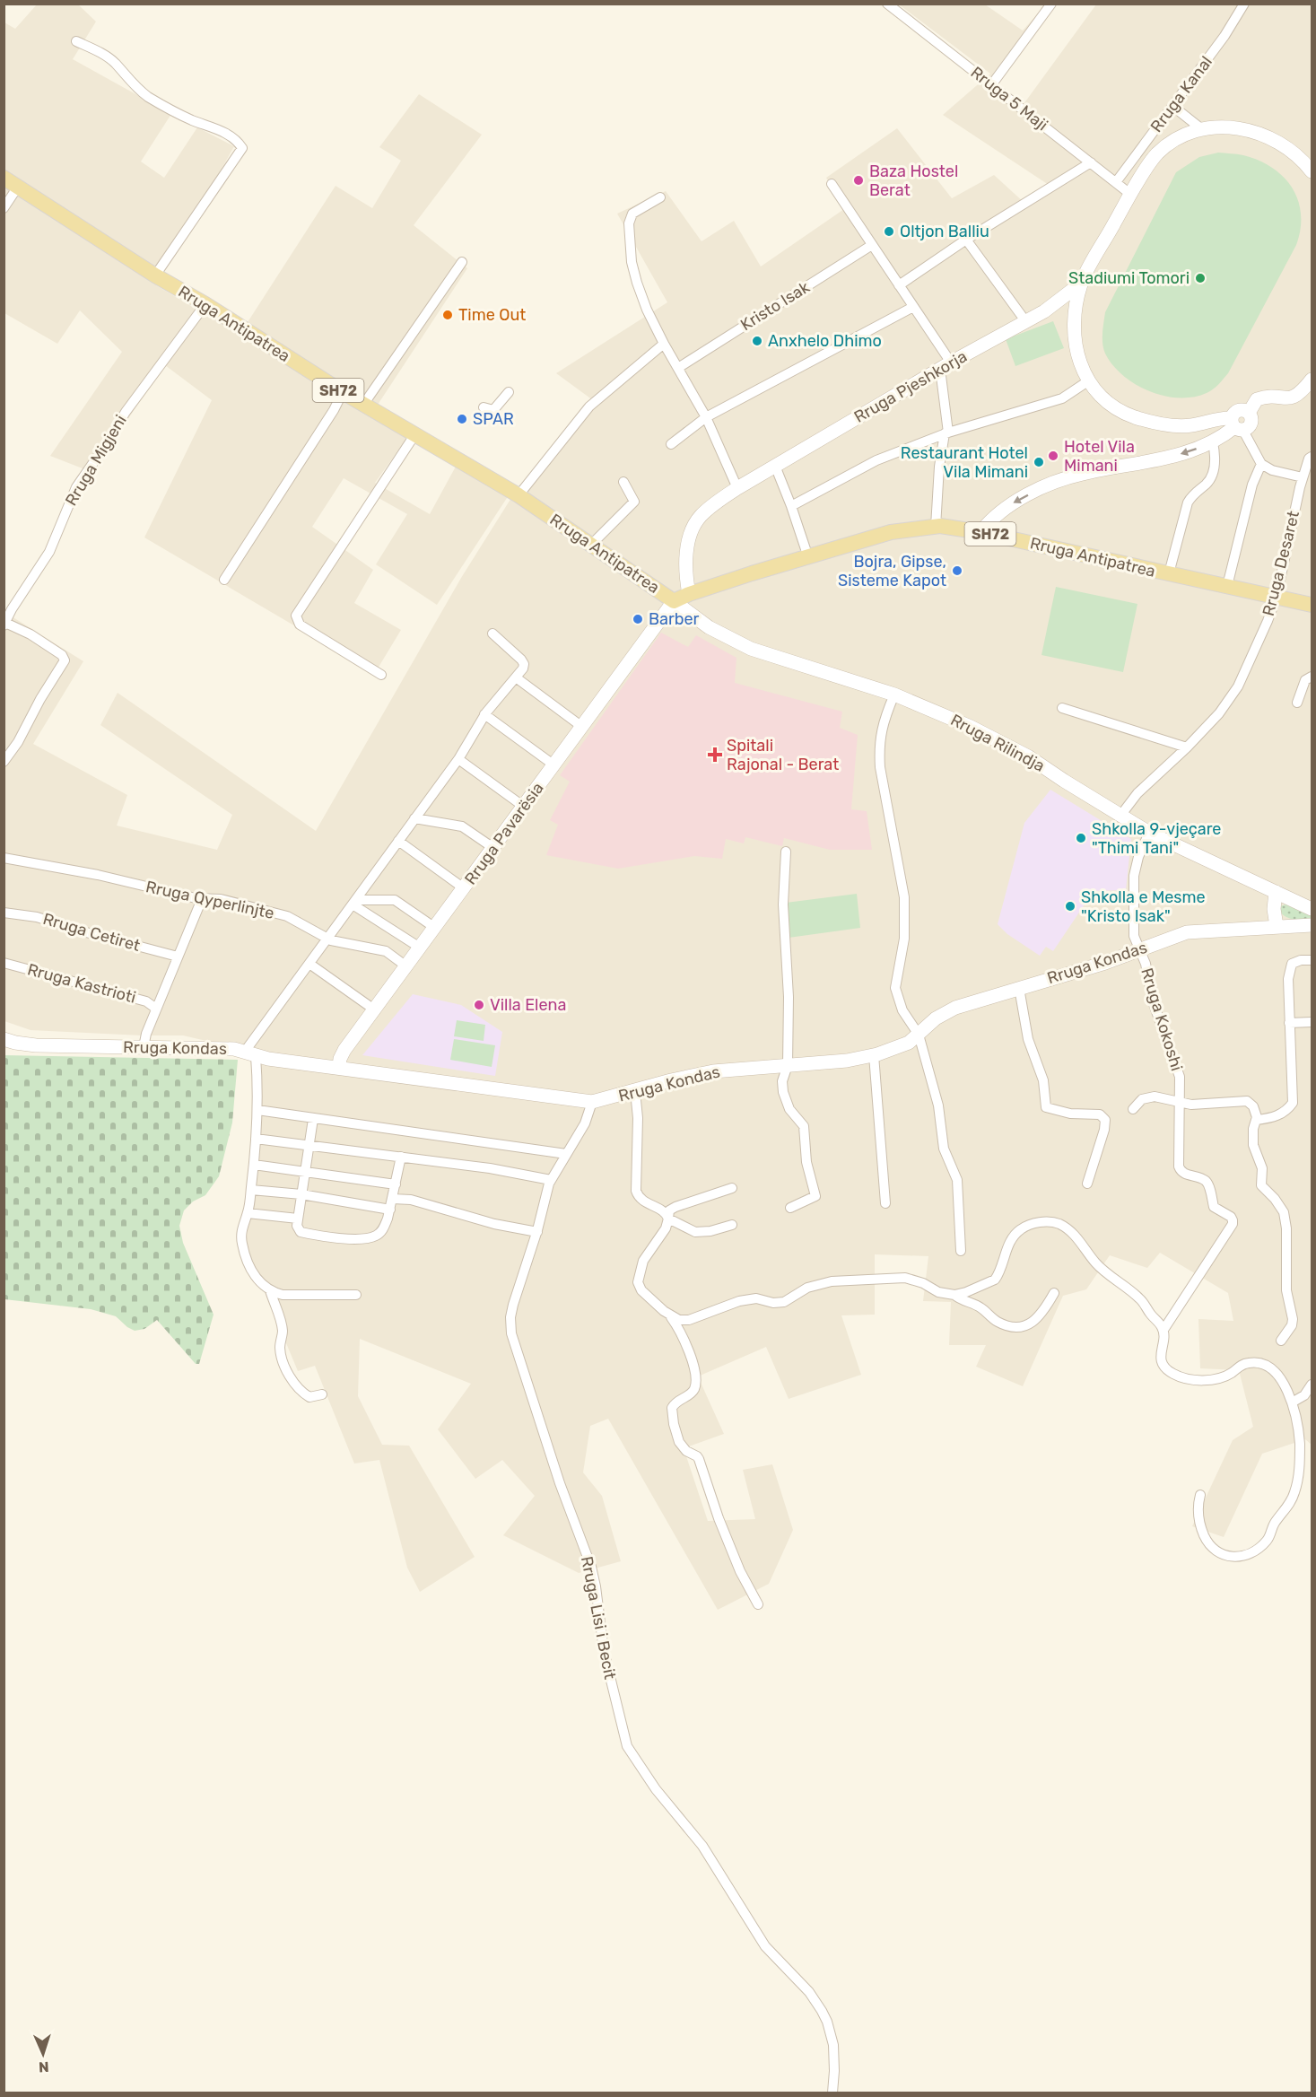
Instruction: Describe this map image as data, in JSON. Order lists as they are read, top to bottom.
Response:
{
  "streets": {
    "main road": ["Rruga Antipatrea", "SH72"],
    "street": [
      "Rruga Kanal",
      "Rruga 5 Maji",
      "Kristo Isak",
      "Rruga Pjeshkorja",
      "Rruga Migjeni",
      "Rruga Desaret",
      "Rruga Rilindja",
      "Rruga Pavarësia",
      "Rruga Qyperlinjte",
      "Rruga Cetiret",
      "Rruga Kondas",
      "Rruga Kastrioti",
      "Rruga Kokoshi",
      "Rruga Lisi i Becit"
    ]
  },
  "crossings": [
    ["Rruga Kanal", "Rruga 5 Maji"],
    ["Rruga Antipatrea", "Rruga Pjeshkorja"],
    ["Rruga Antipatrea", "Rruga Migjeni"],
    ["Rruga Antipatrea", "Rruga Desaret"],
    ["Rruga Antipatrea", "Rruga Rilindja"],
    ["Rruga Antipatrea", "Rruga Pavarësia"],
    ["Rruga Desaret", "Rruga Rilindja"],
    ["Rruga Rilindja", "Rruga Pavarësia"],
    ["Rruga Rilindja", "Rruga Kokoshi"],
    ["Rruga Pavarësia", "Rruga Qyperlinjte"],
    ["Rruga Pavarësia", "Rruga Kondas"],
    ["Rruga Kondas", "Rruga Kokoshi"],
    ["Rruga Kondas", "Rruga Lisi i Becit"]
  ],
  "places": {
    "other": [
      "Baza Hostel Berat",
      "Oltjon Balliu",
      "Stadiumi Tomori",
      "Time Out",
      "Anxhelo Dhimo",
      "SPAR",
      "Hotel Vila Mimani",
      "Restaurant Hotel Vila Mimani",
      "Bojra, Gipse, Sisteme Kapot",
      "Barber",
      "Shkolla 9-vjeçare \"Thimi Tani\"",
      "Shkolla e Mesme \"Kristo Isak\"",
      "Villa Elena"
    ],
    "health": ["Spitali Rajonal - Berat"]
  },
  "north": "bottom"
}
